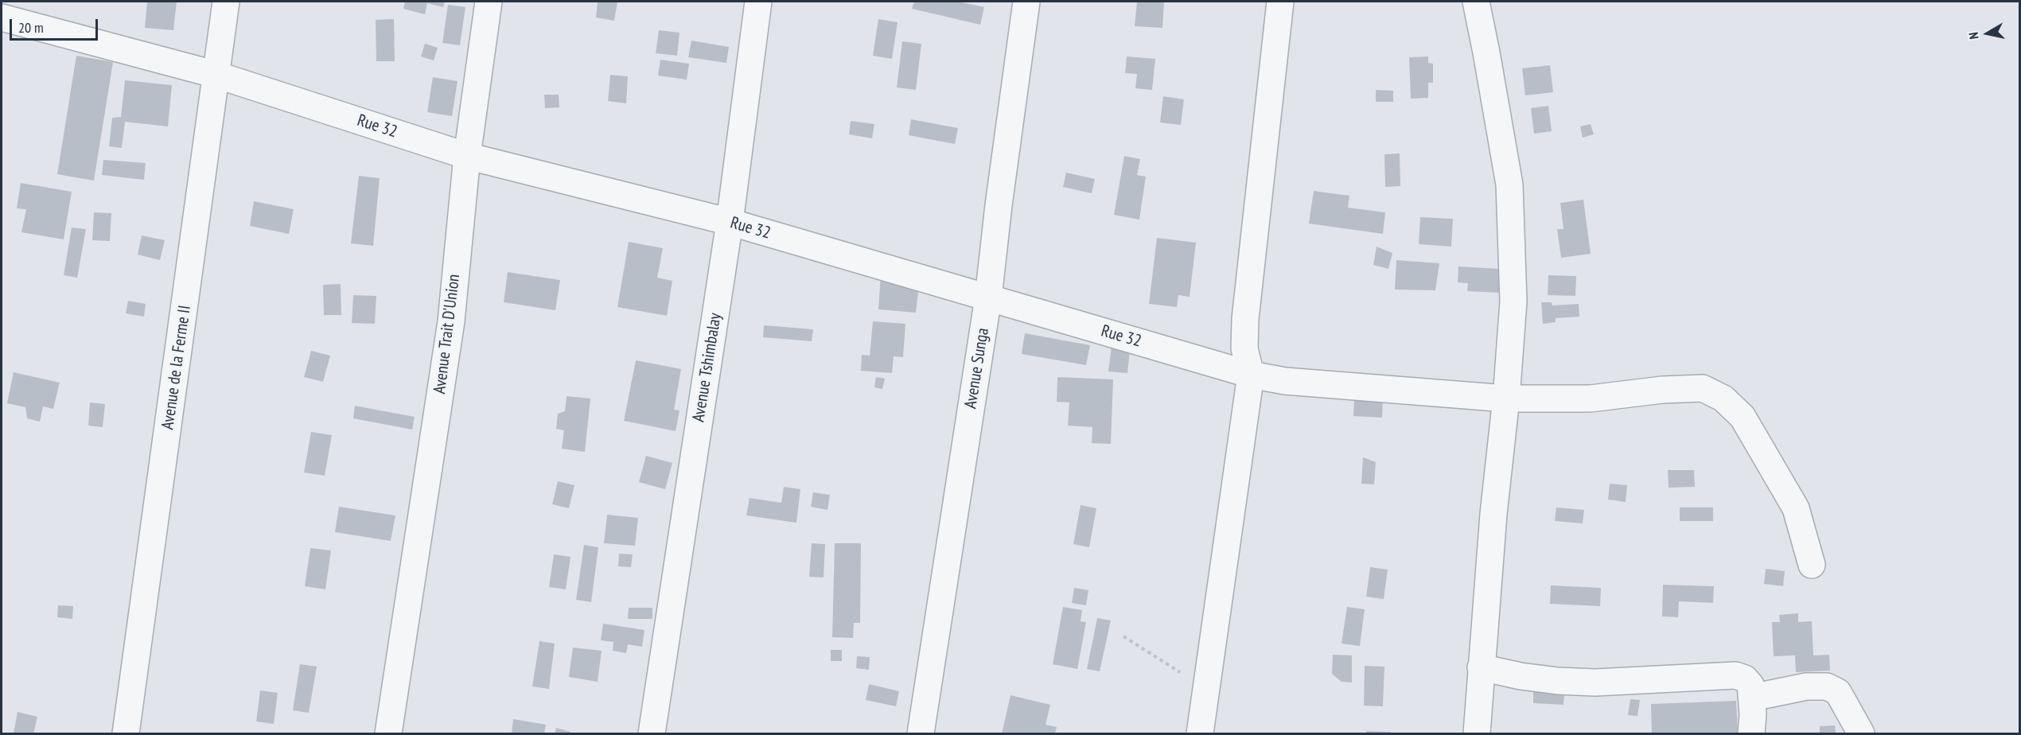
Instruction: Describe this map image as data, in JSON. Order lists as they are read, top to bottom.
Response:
{
  "streets": {
    "street": [
      "Rue 32",
      "Avenue Trait D'Union",
      "Avenue de la Ferme II",
      "Avenue Tshimbalay",
      "Avenue Sunga"
    ]
  },
  "crossings": [
    ["Rue 32", "Avenue Trait D'Union"],
    ["Rue 32", "Avenue de la Ferme II"],
    ["Rue 32", "Avenue Tshimbalay"],
    ["Rue 32", "Avenue Sunga"]
  ],
  "scale_bar": "20 m",
  "north": "left"
}
